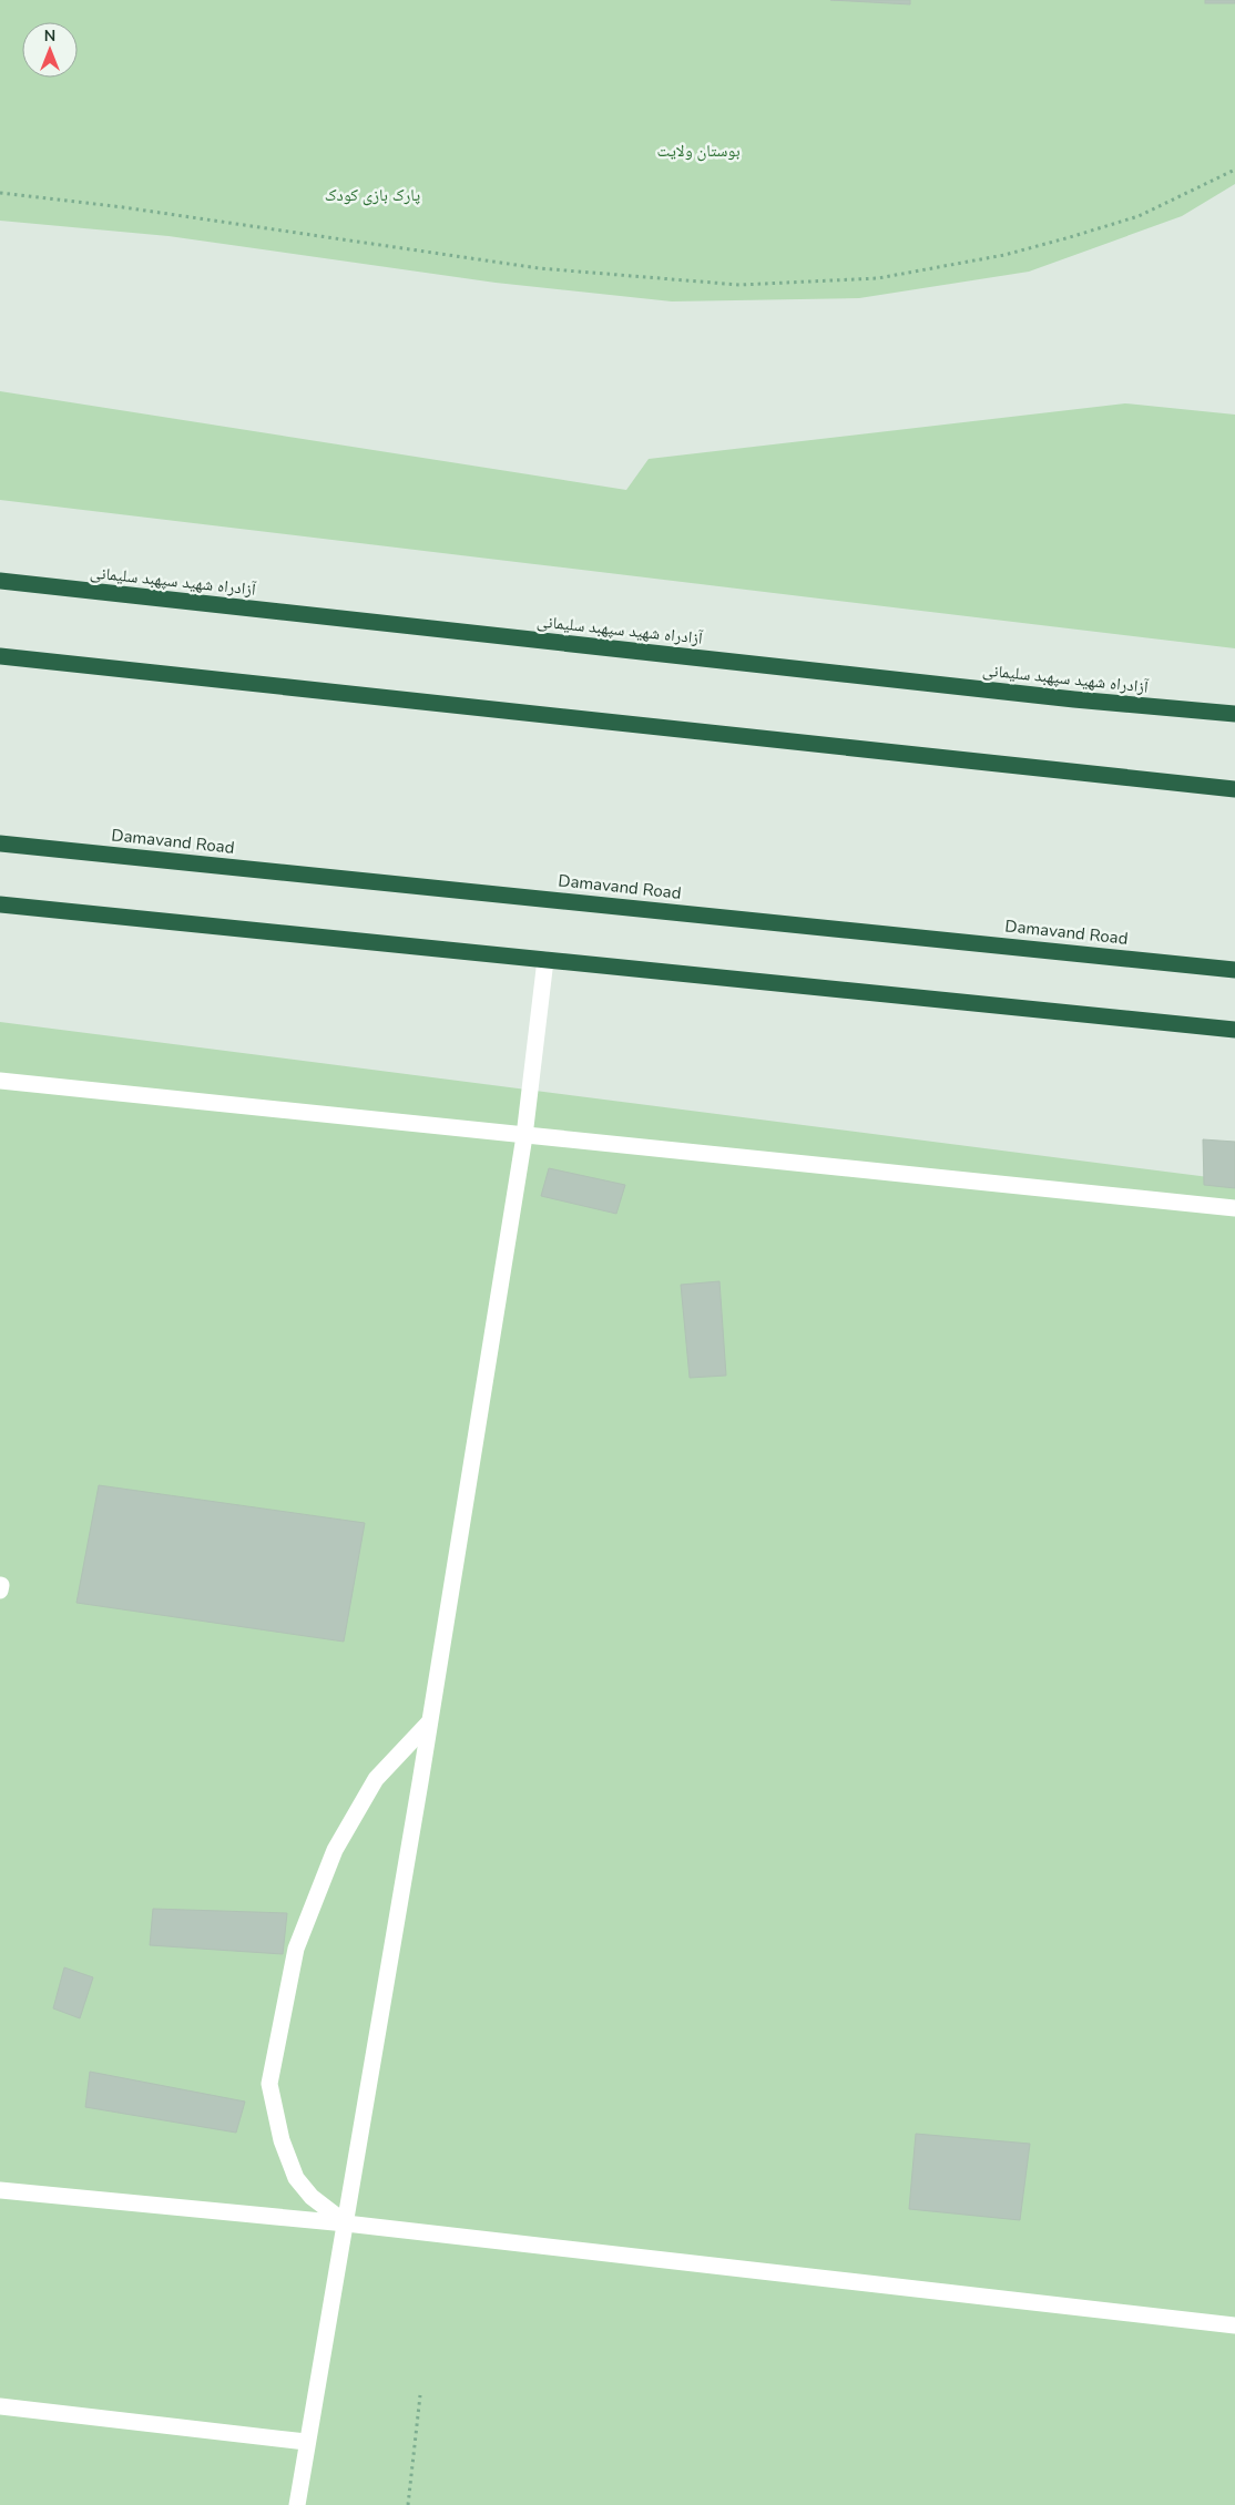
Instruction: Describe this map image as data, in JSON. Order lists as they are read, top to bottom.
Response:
{
  "streets": {
    "highway": ["آزادراه شهید سپهبد سلیمانی", "Damavand Road"]
  },
  "parks": ["بوستان ولایت", "پارک بازی کودک"],
  "north": "top"
}
